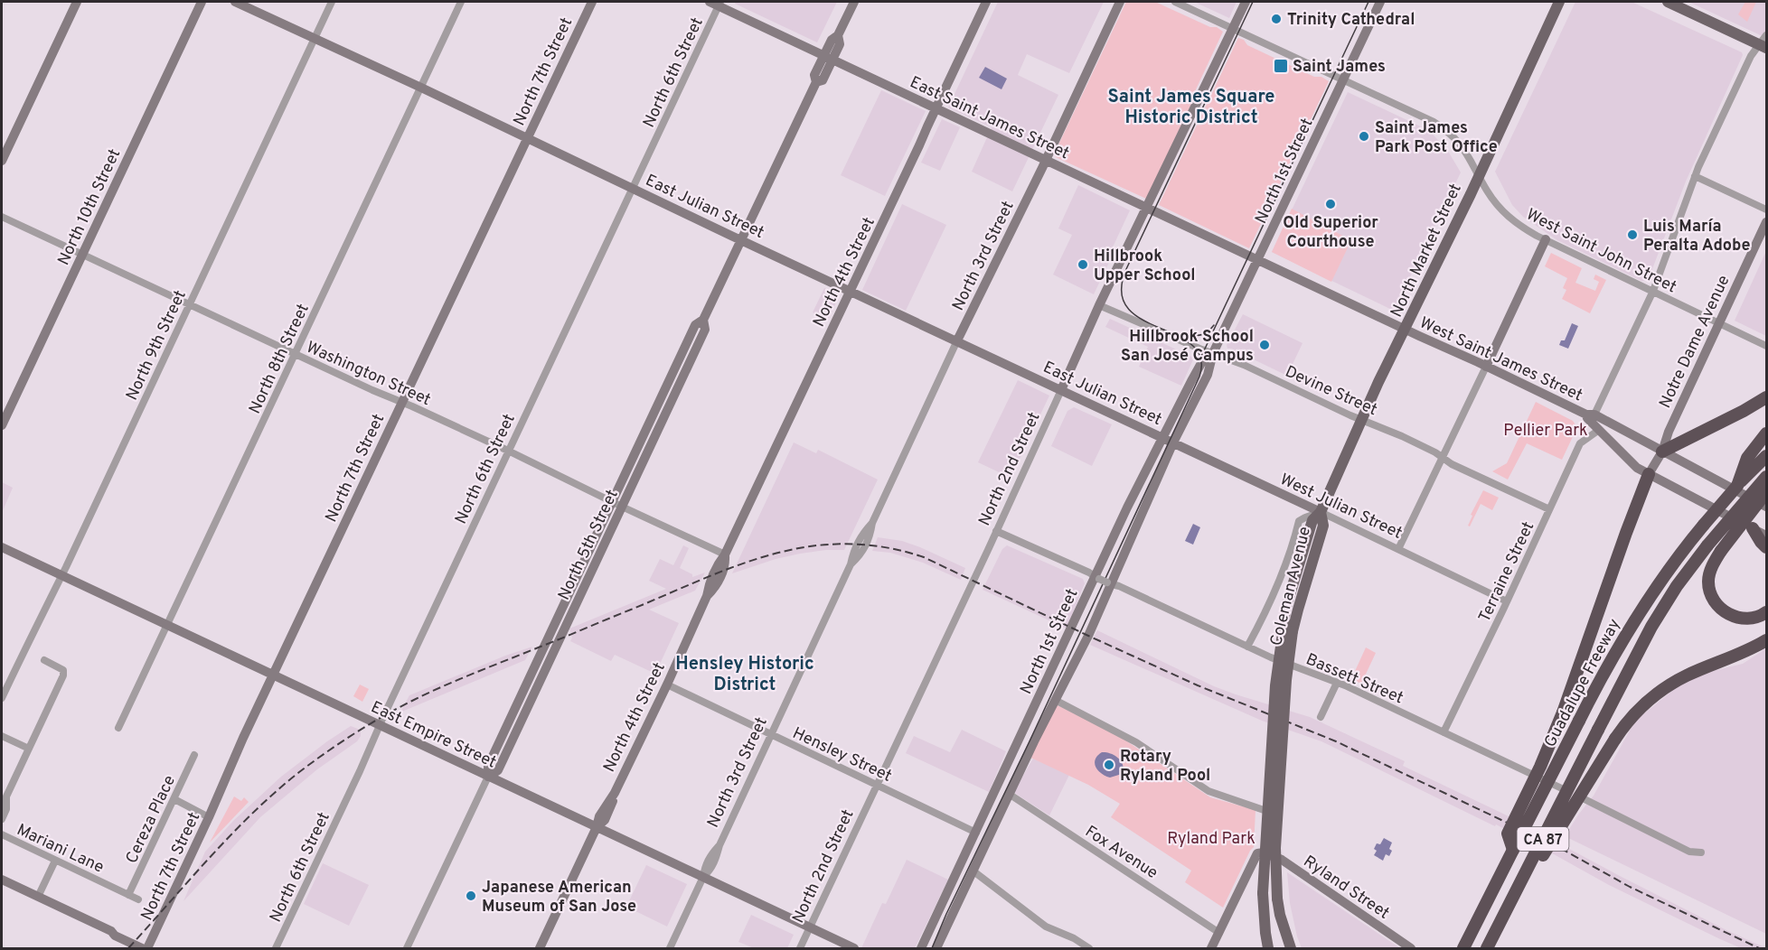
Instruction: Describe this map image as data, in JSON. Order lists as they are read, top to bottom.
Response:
{
  "streets": {
    "highway": ["Guadalupe Freeway", "CA 87"],
    "main road": [
      "North 7th Street",
      "East Saint James Street",
      "North 1st Street",
      "East Julian Street",
      "North 10th Street",
      "North Market Street",
      "North 3rd Street",
      "North 4th Street",
      "Notre Dame Avenue",
      "West Saint James Street",
      "North 2nd Street",
      "West Julian Street",
      "North 5th Street",
      "Coleman Avenue",
      "East Empire Street",
      "Ryland Street"
    ],
    "street": [
      "North 6th Street",
      "West Saint John Street",
      "North 9th Street",
      "North 8th Street",
      "Washington Street",
      "Devine Street",
      "Terraine Street",
      "Bassett Street",
      "Hensley Street",
      "Cereza Place",
      "Mariani Lane",
      "Fox Avenue"
    ]
  },
  "crossings": [
    ["North 7th Street", "East Julian Street"],
    ["North 7th Street", "Washington Street"],
    ["North 7th Street", "East Empire Street"],
    ["North 6th Street", "East Saint James Street"],
    ["North 6th Street", "East Julian Street"],
    ["North 6th Street", "Washington Street"],
    ["North 6th Street", "East Empire Street"],
    ["East Saint James Street", "North 1st Street"],
    ["East Saint James Street", "North 3rd Street"],
    ["East Saint James Street", "North 4th Street"],
    ["East Saint James Street", "West Saint James Street"],
    ["East Saint James Street", "North 2nd Street"],
    ["East Saint James Street", "North 5th Street"],
    ["North 1st Street", "East Julian Street"],
    ["North 1st Street", "West Saint John Street"],
    ["North 1st Street", "West Saint James Street"],
    ["North 1st Street", "Devine Street"],
    ["North 1st Street", "West Julian Street"],
    ["North 1st Street", "Bassett Street"],
    ["North 1st Street", "Hensley Street"],
    ["North 1st Street", "Fox Avenue"],
    ["East Julian Street", "North 3rd Street"],
    ["East Julian Street", "North 4th Street"],
    ["East Julian Street", "North 9th Street"],
    ["East Julian Street", "North 8th Street"],
    ["East Julian Street", "North 2nd Street"],
    ["East Julian Street", "West Julian Street"],
    ["East Julian Street", "North 5th Street"],
    ["North 10th Street", "Washington Street"],
    ["North Market Street", "West Saint John Street"],
    ["North Market Street", "West Saint James Street"],
    ["North Market Street", "Devine Street"],
    ["North Market Street", "West Julian Street"],
    ["North Market Street", "Coleman Avenue"],
    ["West Saint John Street", "Notre Dame Avenue"],
    ["West Saint John Street", "North 2nd Street"],
    ["North 3rd Street", "East Empire Street"],
    ["North 3rd Street", "Hensley Street"],
    ["North 4th Street", "Washington Street"],
    ["North 4th Street", "East Empire Street"],
    ["North 4th Street", "Hensley Street"],
    ["Notre Dame Avenue", "West Saint James Street"],
    ["North 9th Street", "Washington Street"],
    ["North 9th Street", "East Empire Street"],
    ["North 8th Street", "Washington Street"],
    ["North 8th Street", "East Empire Street"],
    ["West Saint James Street", "Terraine Street"],
    ["Washington Street", "North 5th Street"],
    ["Devine Street", "North 2nd Street"],
    ["Devine Street", "Terraine Street"],
    ["North 2nd Street", "Bassett Street"],
    ["North 2nd Street", "East Empire Street"],
    ["North 2nd Street", "Hensley Street"],
    ["West Julian Street", "Terraine Street"],
    ["West Julian Street", "Coleman Avenue"],
    ["North 5th Street", "East Empire Street"],
    ["Terraine Street", "Bassett Street"],
    ["Cereza Place", "Mariani Lane"]
  ],
  "districts": ["Saint James Square Historic District", "Hensley Historic District"],
  "parks": ["Pellier Park", "Ryland Park"],
  "places": {
    "other": [
      "Trinity Cathedral",
      "Saint James Park Post Office",
      "Old Superior Courthouse",
      "Luis María Peralta Adobe",
      "Hillbrook Upper School",
      "Hillbrook School San José Campus",
      "Rotary Ryland Pool",
      "Japanese American Museum of San Jose"
    ],
    "transit": ["Saint James"]
  }
}
